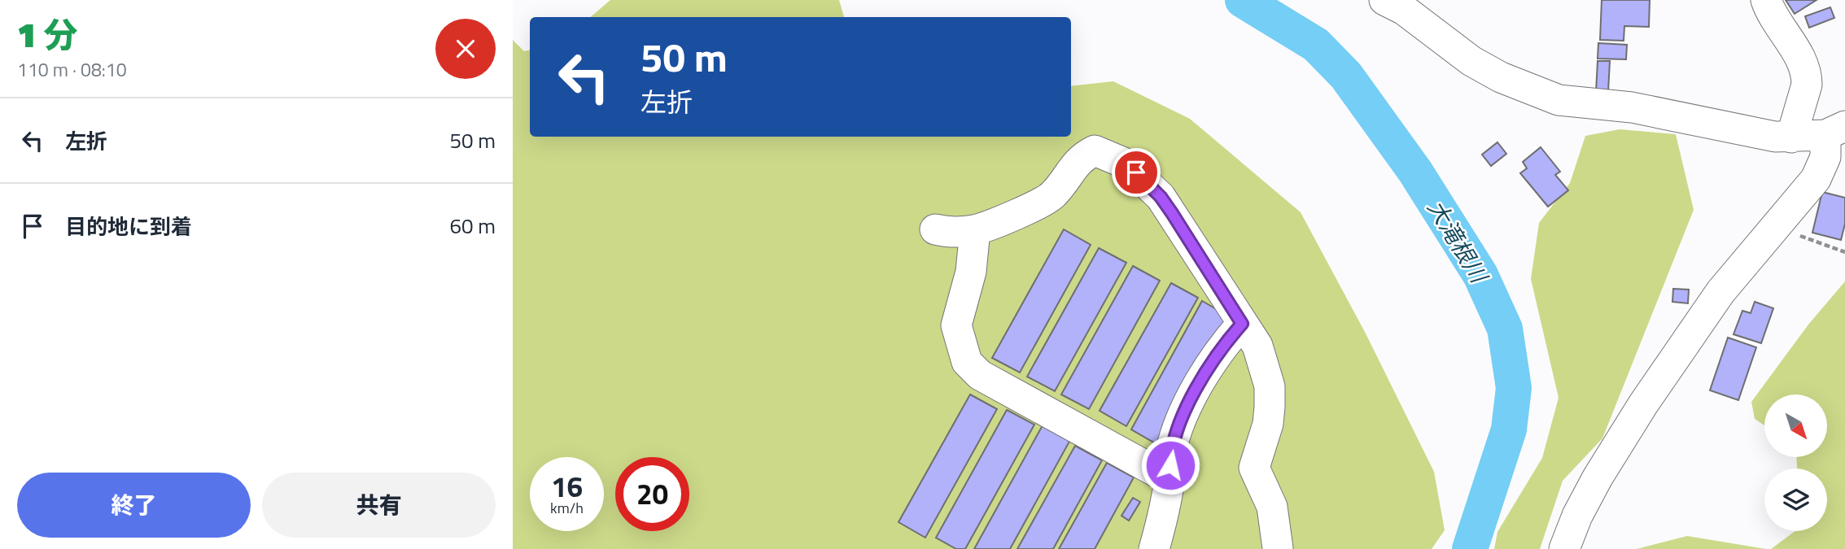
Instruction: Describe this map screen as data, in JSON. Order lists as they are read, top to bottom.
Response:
{
  "water": ["大滝根川"],
  "north": "bottom right",
  "page": {
    "heading": ["1 分", "110 m · 08:10"],
    "turn": ["50 m", "左折"],
    "list": [
      {
        "name": "左折",
        "value": "50 m"
      },
      {
        "name": "目的地に到着",
        "value": "60 m"
      }
    ],
    "speed": "16 km/h",
    "limit": "20",
    "buttons": ["終了", "共有"]
  }
}
